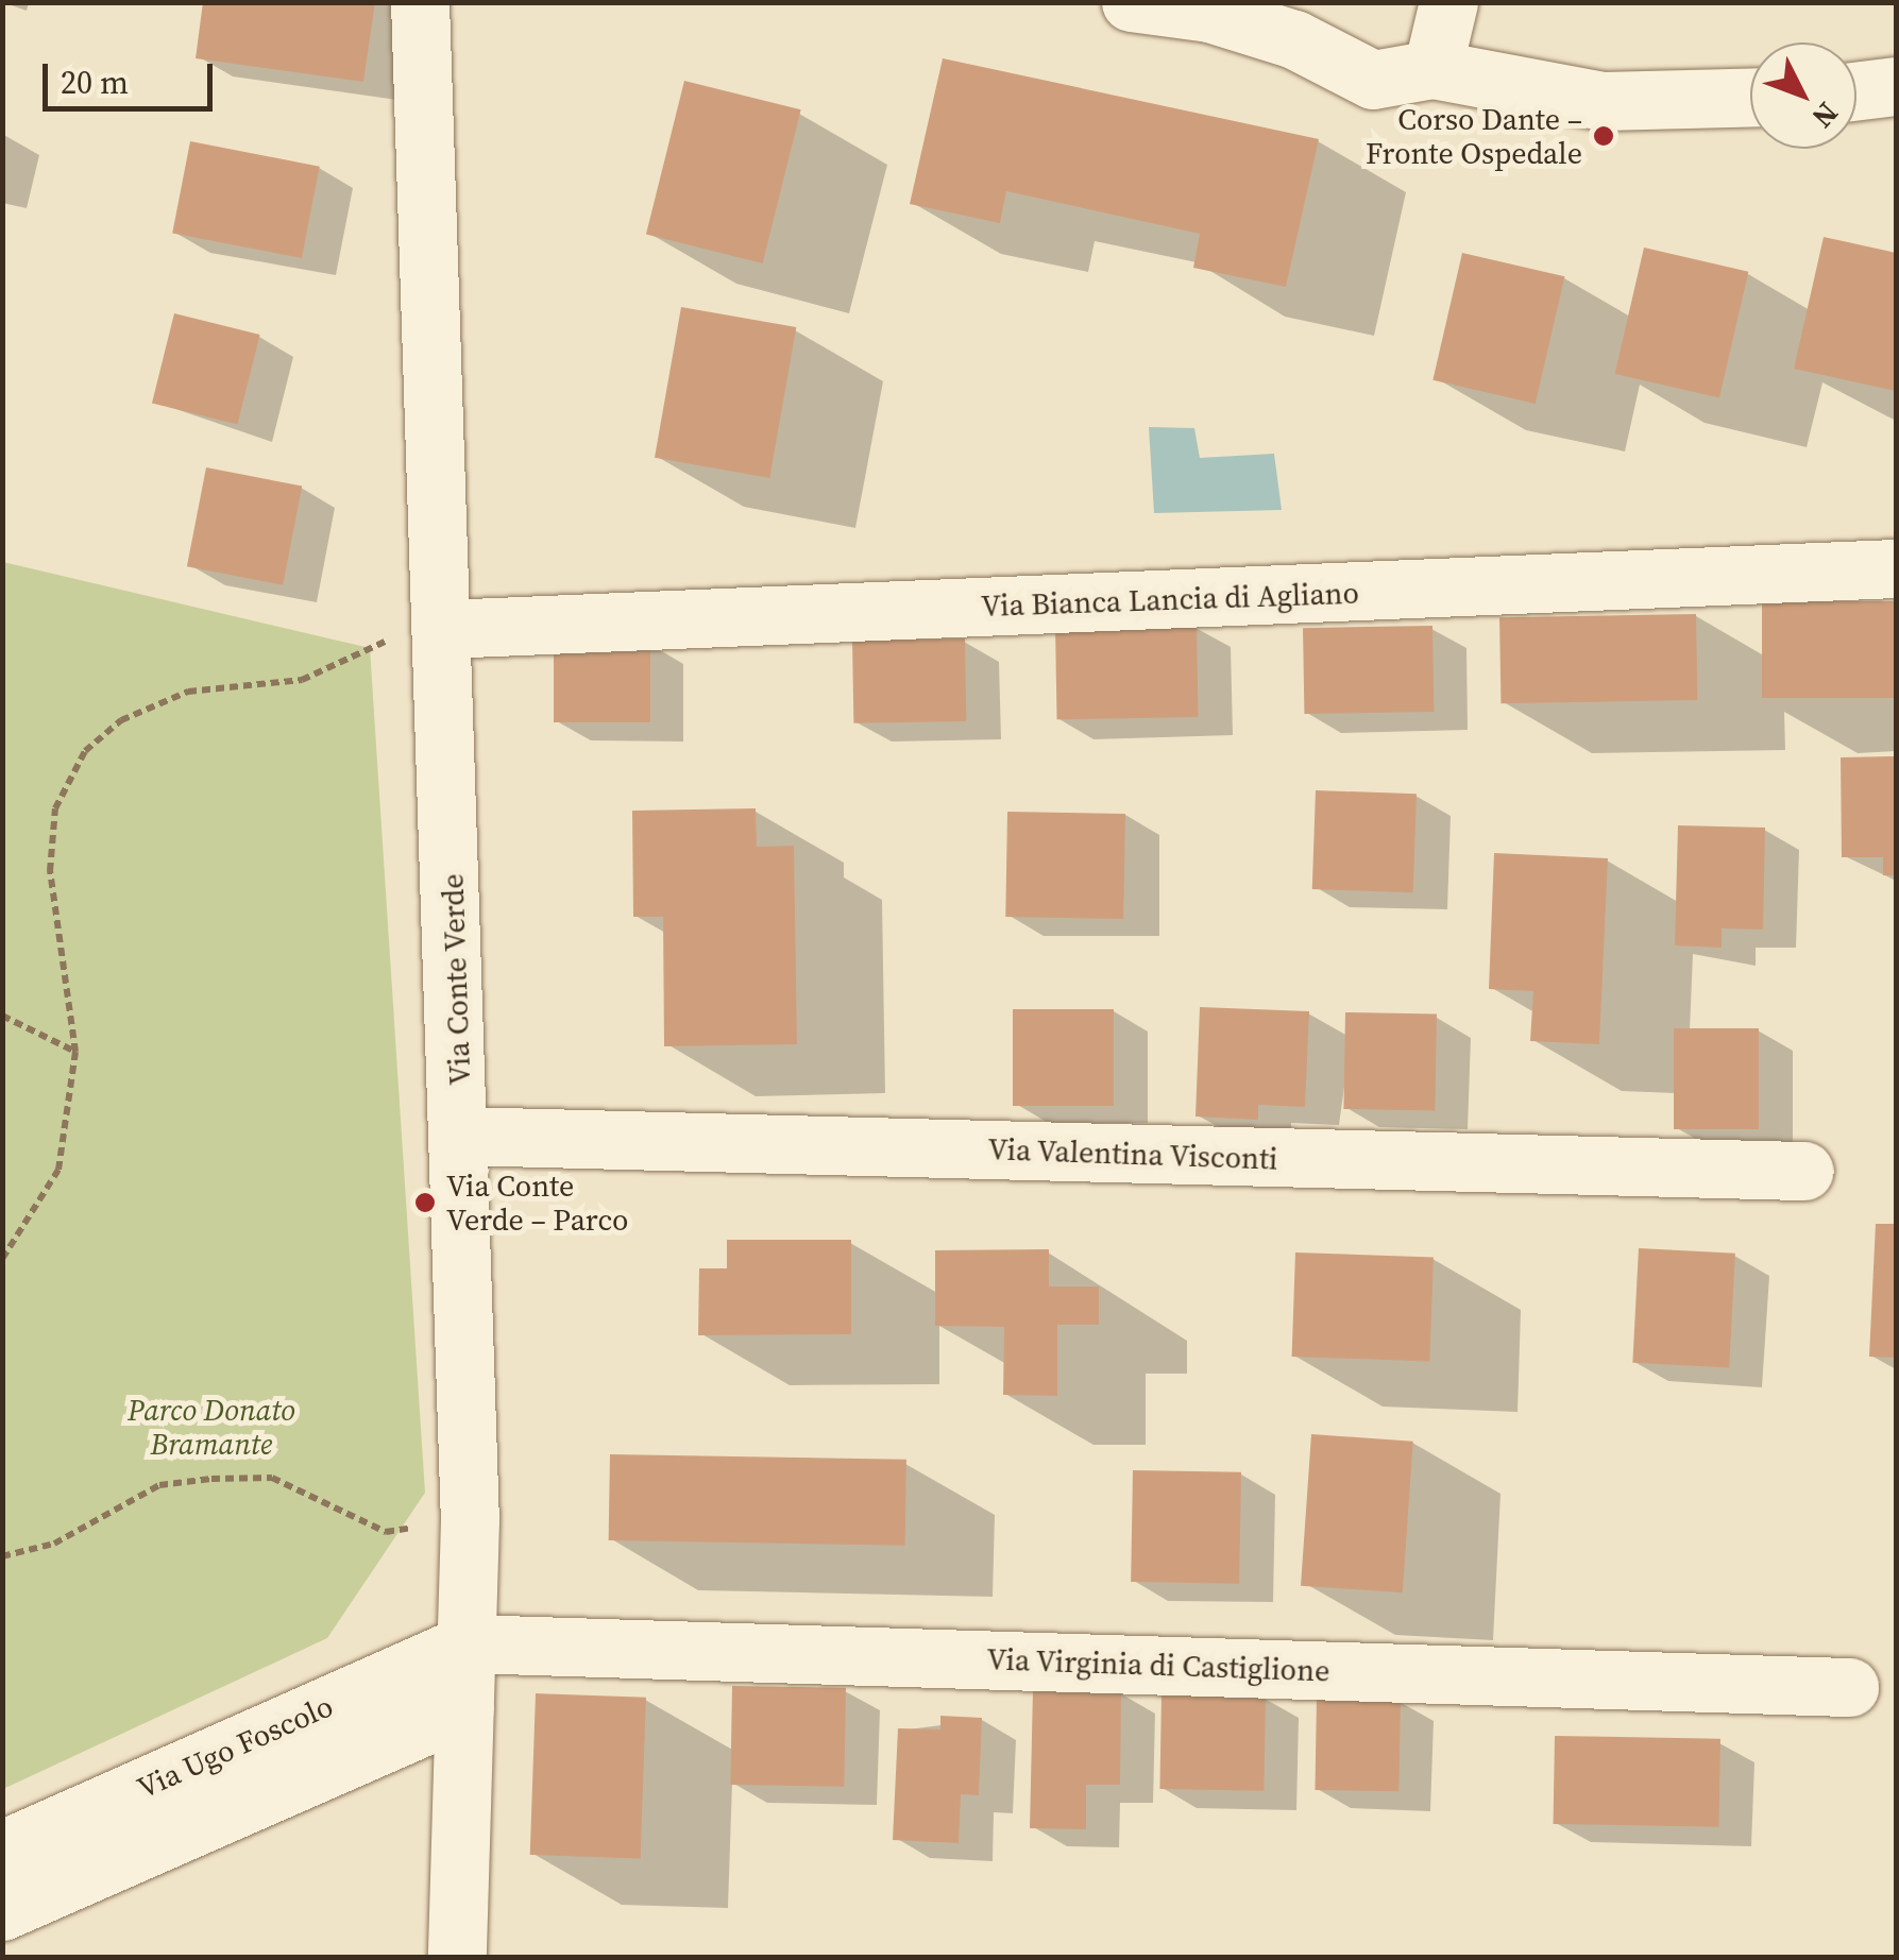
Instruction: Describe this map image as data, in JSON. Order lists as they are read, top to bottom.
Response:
{
  "streets": {
    "street": [
      "Via Bianca Lancia di Agliano",
      "Via Conte Verde",
      "Via Valentina Visconti",
      "Via Virginia di Castiglione",
      "Via Ugo Foscolo"
    ]
  },
  "crossings": [
    ["Via Bianca Lancia di Agliano", "Via Conte Verde"],
    ["Via Conte Verde", "Via Valentina Visconti"],
    ["Via Conte Verde", "Via Virginia di Castiglione"],
    ["Via Conte Verde", "Via Ugo Foscolo"],
    ["Via Virginia di Castiglione", "Via Ugo Foscolo"]
  ],
  "parks": ["Parco Donato Bramante"],
  "places": ["Corso Dante – Fronte Ospedale", "Via Conte Verde – Parco"],
  "scale_bar": "20 m",
  "north": "bottom right"
}
